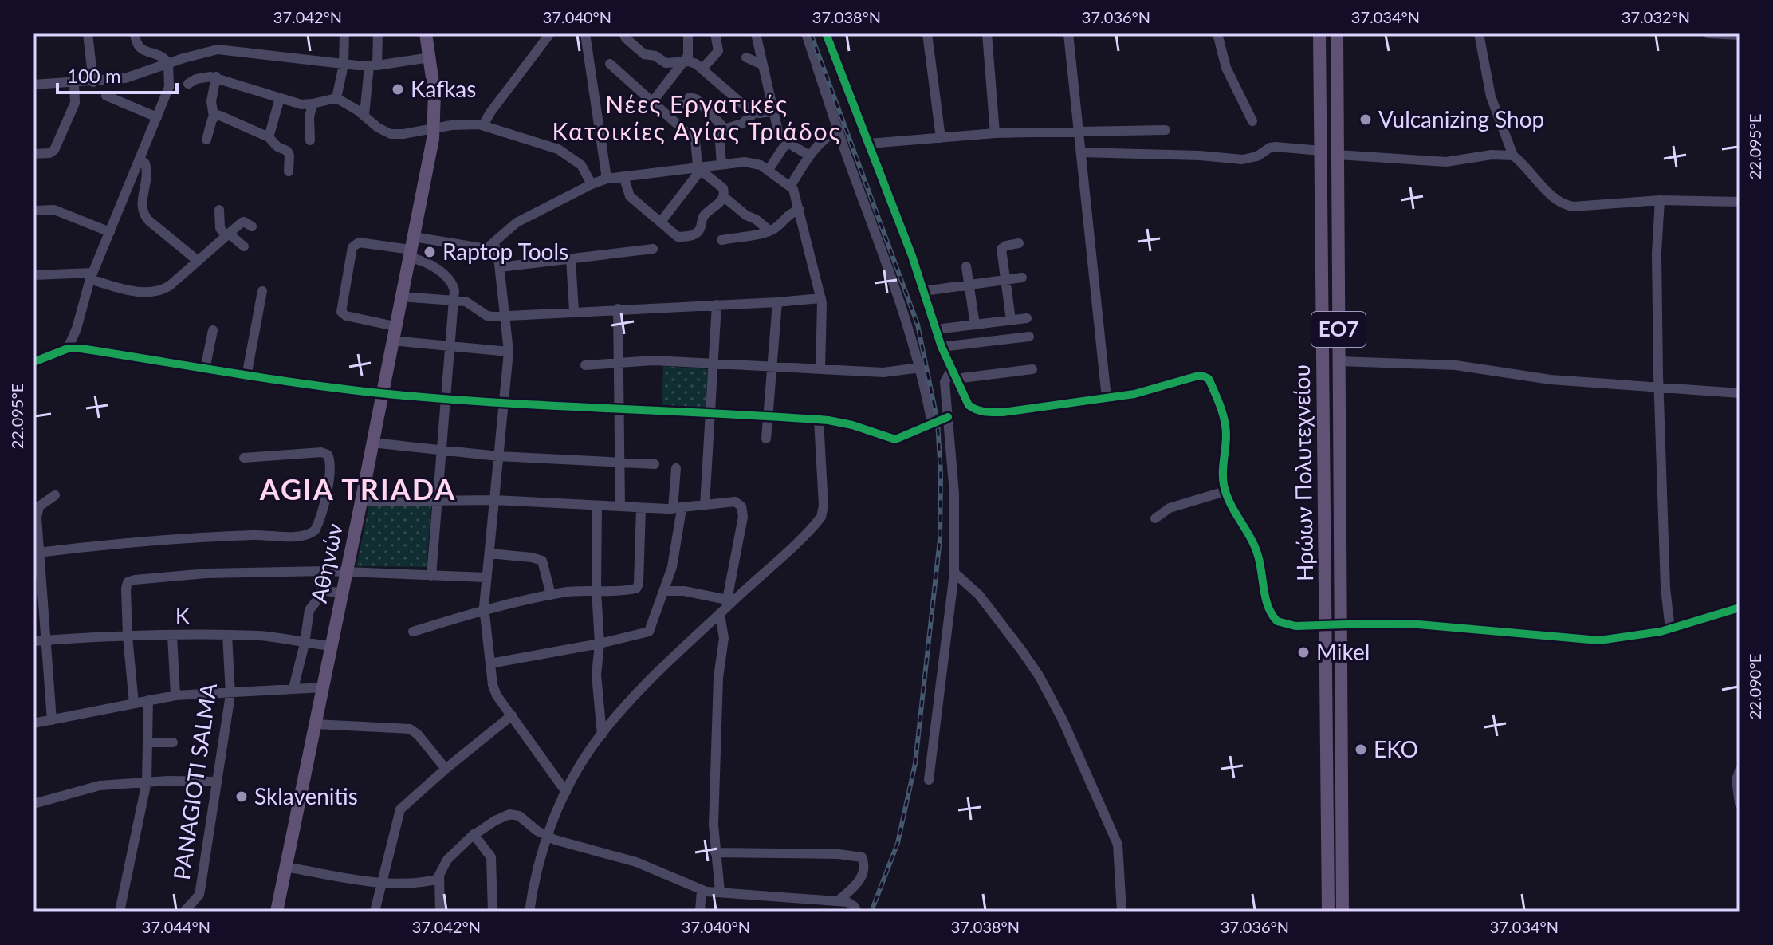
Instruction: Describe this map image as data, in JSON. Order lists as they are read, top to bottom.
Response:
{
  "streets": {
    "main road": ["ΕΟ7", "Ηρώων Πολυτεχνείου", "Αθηνών"],
    "street": ["Κ", "PANAGIOTI SALMA"]
  },
  "crossings": [
    ["Αθηνών", "Κ"],
    ["Κ", "PANAGIOTI SALMA"]
  ],
  "districts": ["Νέες Εργατικές Κατοικίες Αγίας Τριάδος", "AGIA TRIADA"],
  "places": [
    "Kafkas",
    "Vulcanizing Shop",
    "Raptop Tools",
    "Mikel",
    "EKO",
    "Sklavenitis"
  ],
  "scale_bar": "100 m",
  "coordinates": [
    "37.042°N",
    "37.040°N",
    "37.038°N",
    "37.036°N",
    "37.034°N",
    "37.032°N",
    "22.095°E",
    "22.090°E",
    "37.044°N"
  ]
}
